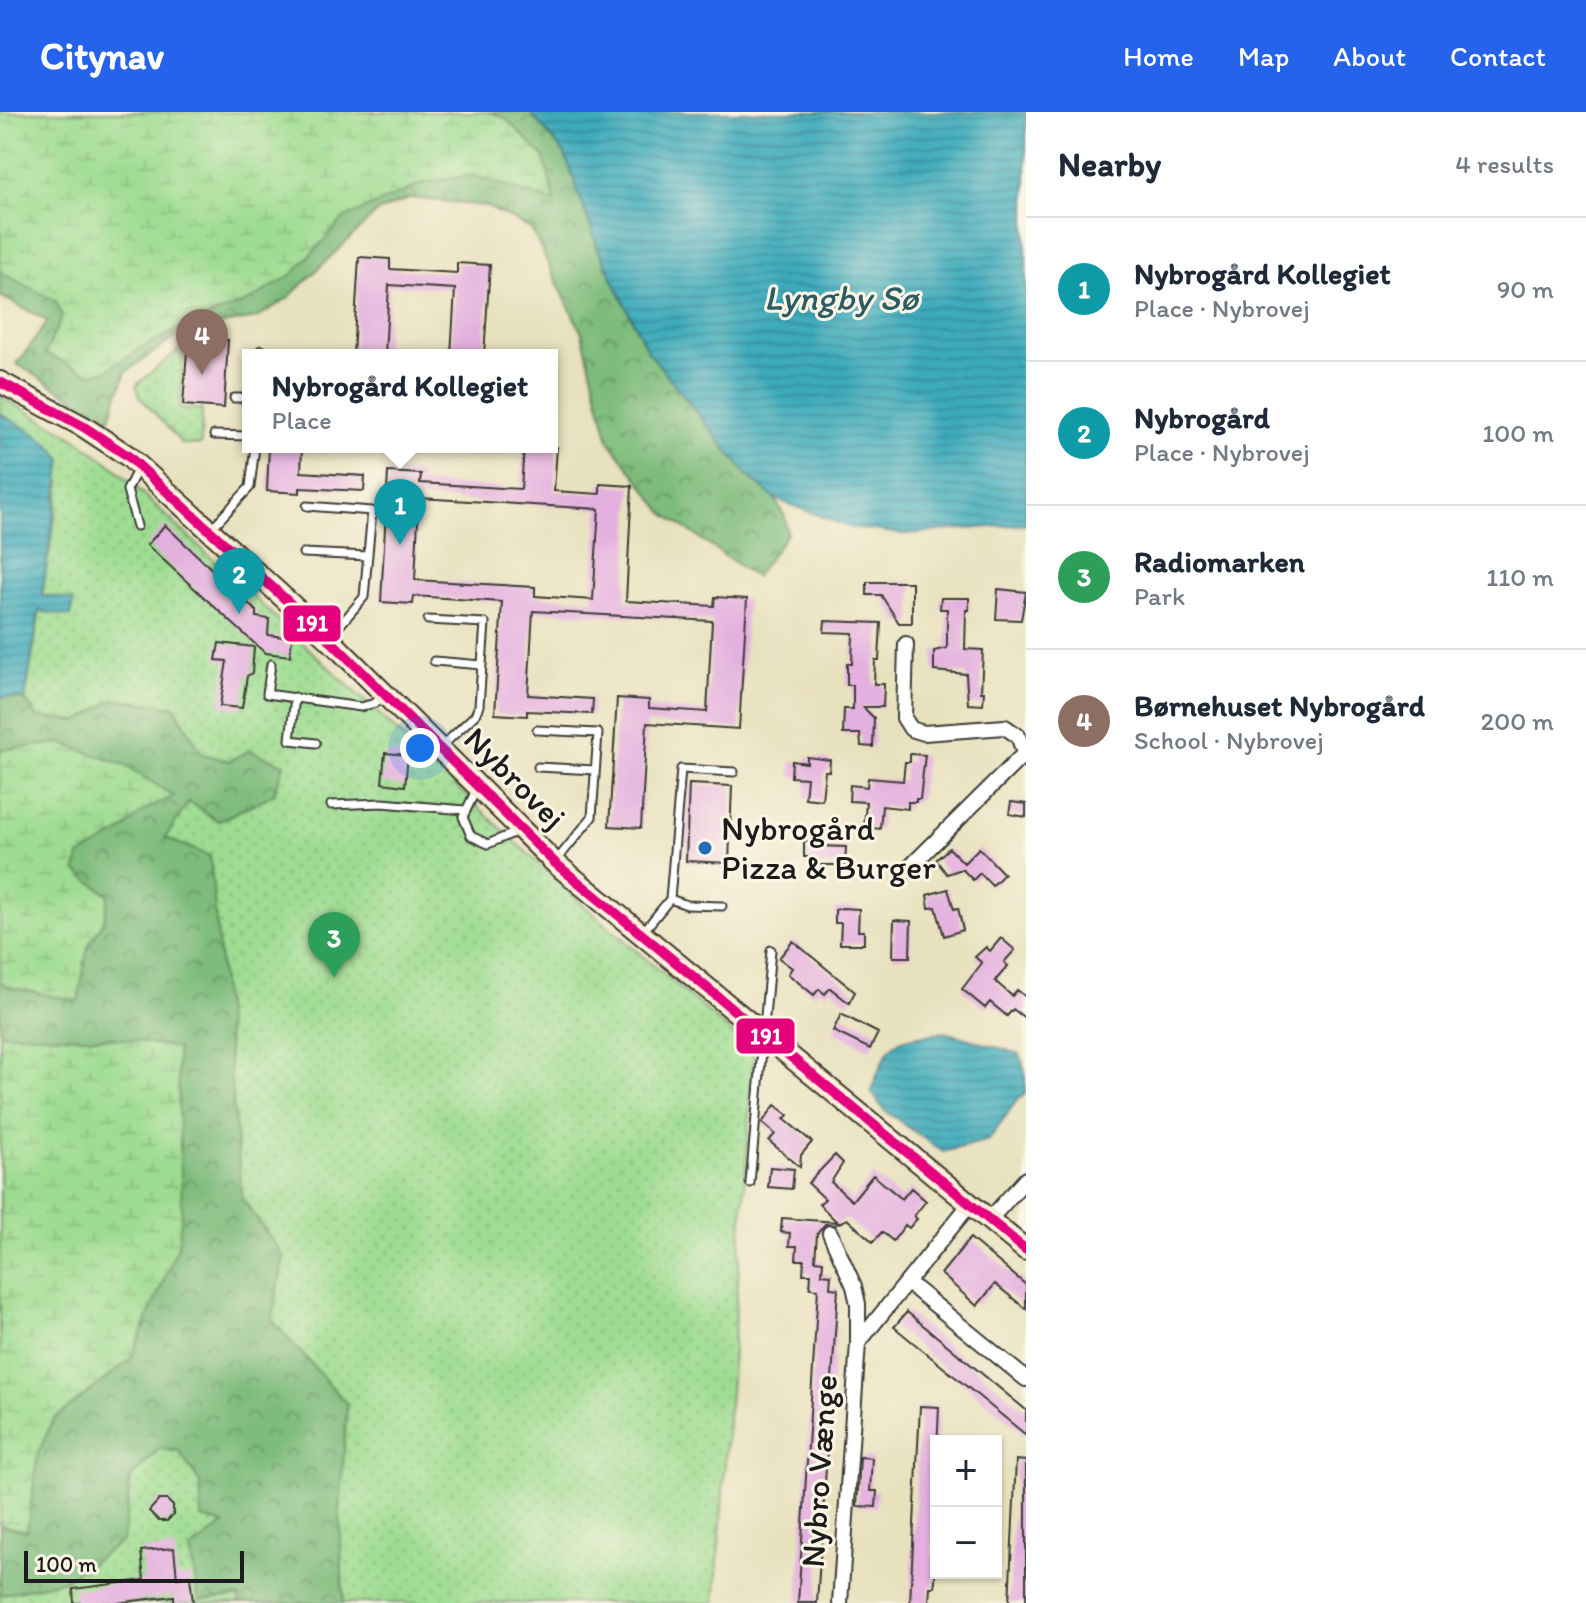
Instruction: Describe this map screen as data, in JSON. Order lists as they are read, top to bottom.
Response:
{
  "streets": {
    "street": ["Nybrovej", "Nybro Vænge"]
  },
  "crossings": [
    ["Nybrovej", "Nybro Vænge"]
  ],
  "water": ["Lyngby Sø"],
  "places": ["Nybrogård Pizza & Burger"],
  "lines": ["transit line 191"],
  "scale_bar": "100 m",
  "page": {
    "header": "Citynav",
    "nav": [
      "Home",
      "Map",
      "About",
      "Contact"
    ],
    "heading": ["Nearby", "4 results"],
    "list": [
      {
        "mark": "1",
        "name": "Nybrogård Kollegiet",
        "note": "Place · Nybrovej",
        "value": "90 m"
      },
      {
        "mark": "2",
        "name": "Nybrogård",
        "note": "Place · Nybrovej",
        "value": "100 m"
      },
      {
        "mark": "3",
        "name": "Radiomarken",
        "note": "Park",
        "value": "110 m"
      },
      {
        "mark": "4",
        "name": "Børnehuset Nybrogård",
        "note": "School · Nybrovej",
        "value": "200 m"
      }
    ],
    "pins": [
      "4",
      "1",
      "2",
      "3"
    ],
    "popup": ["Nybrogård Kollegiet", "Place"],
    "map_buttons": ["+", "−"],
    "scale": "100 m"
  }
}
